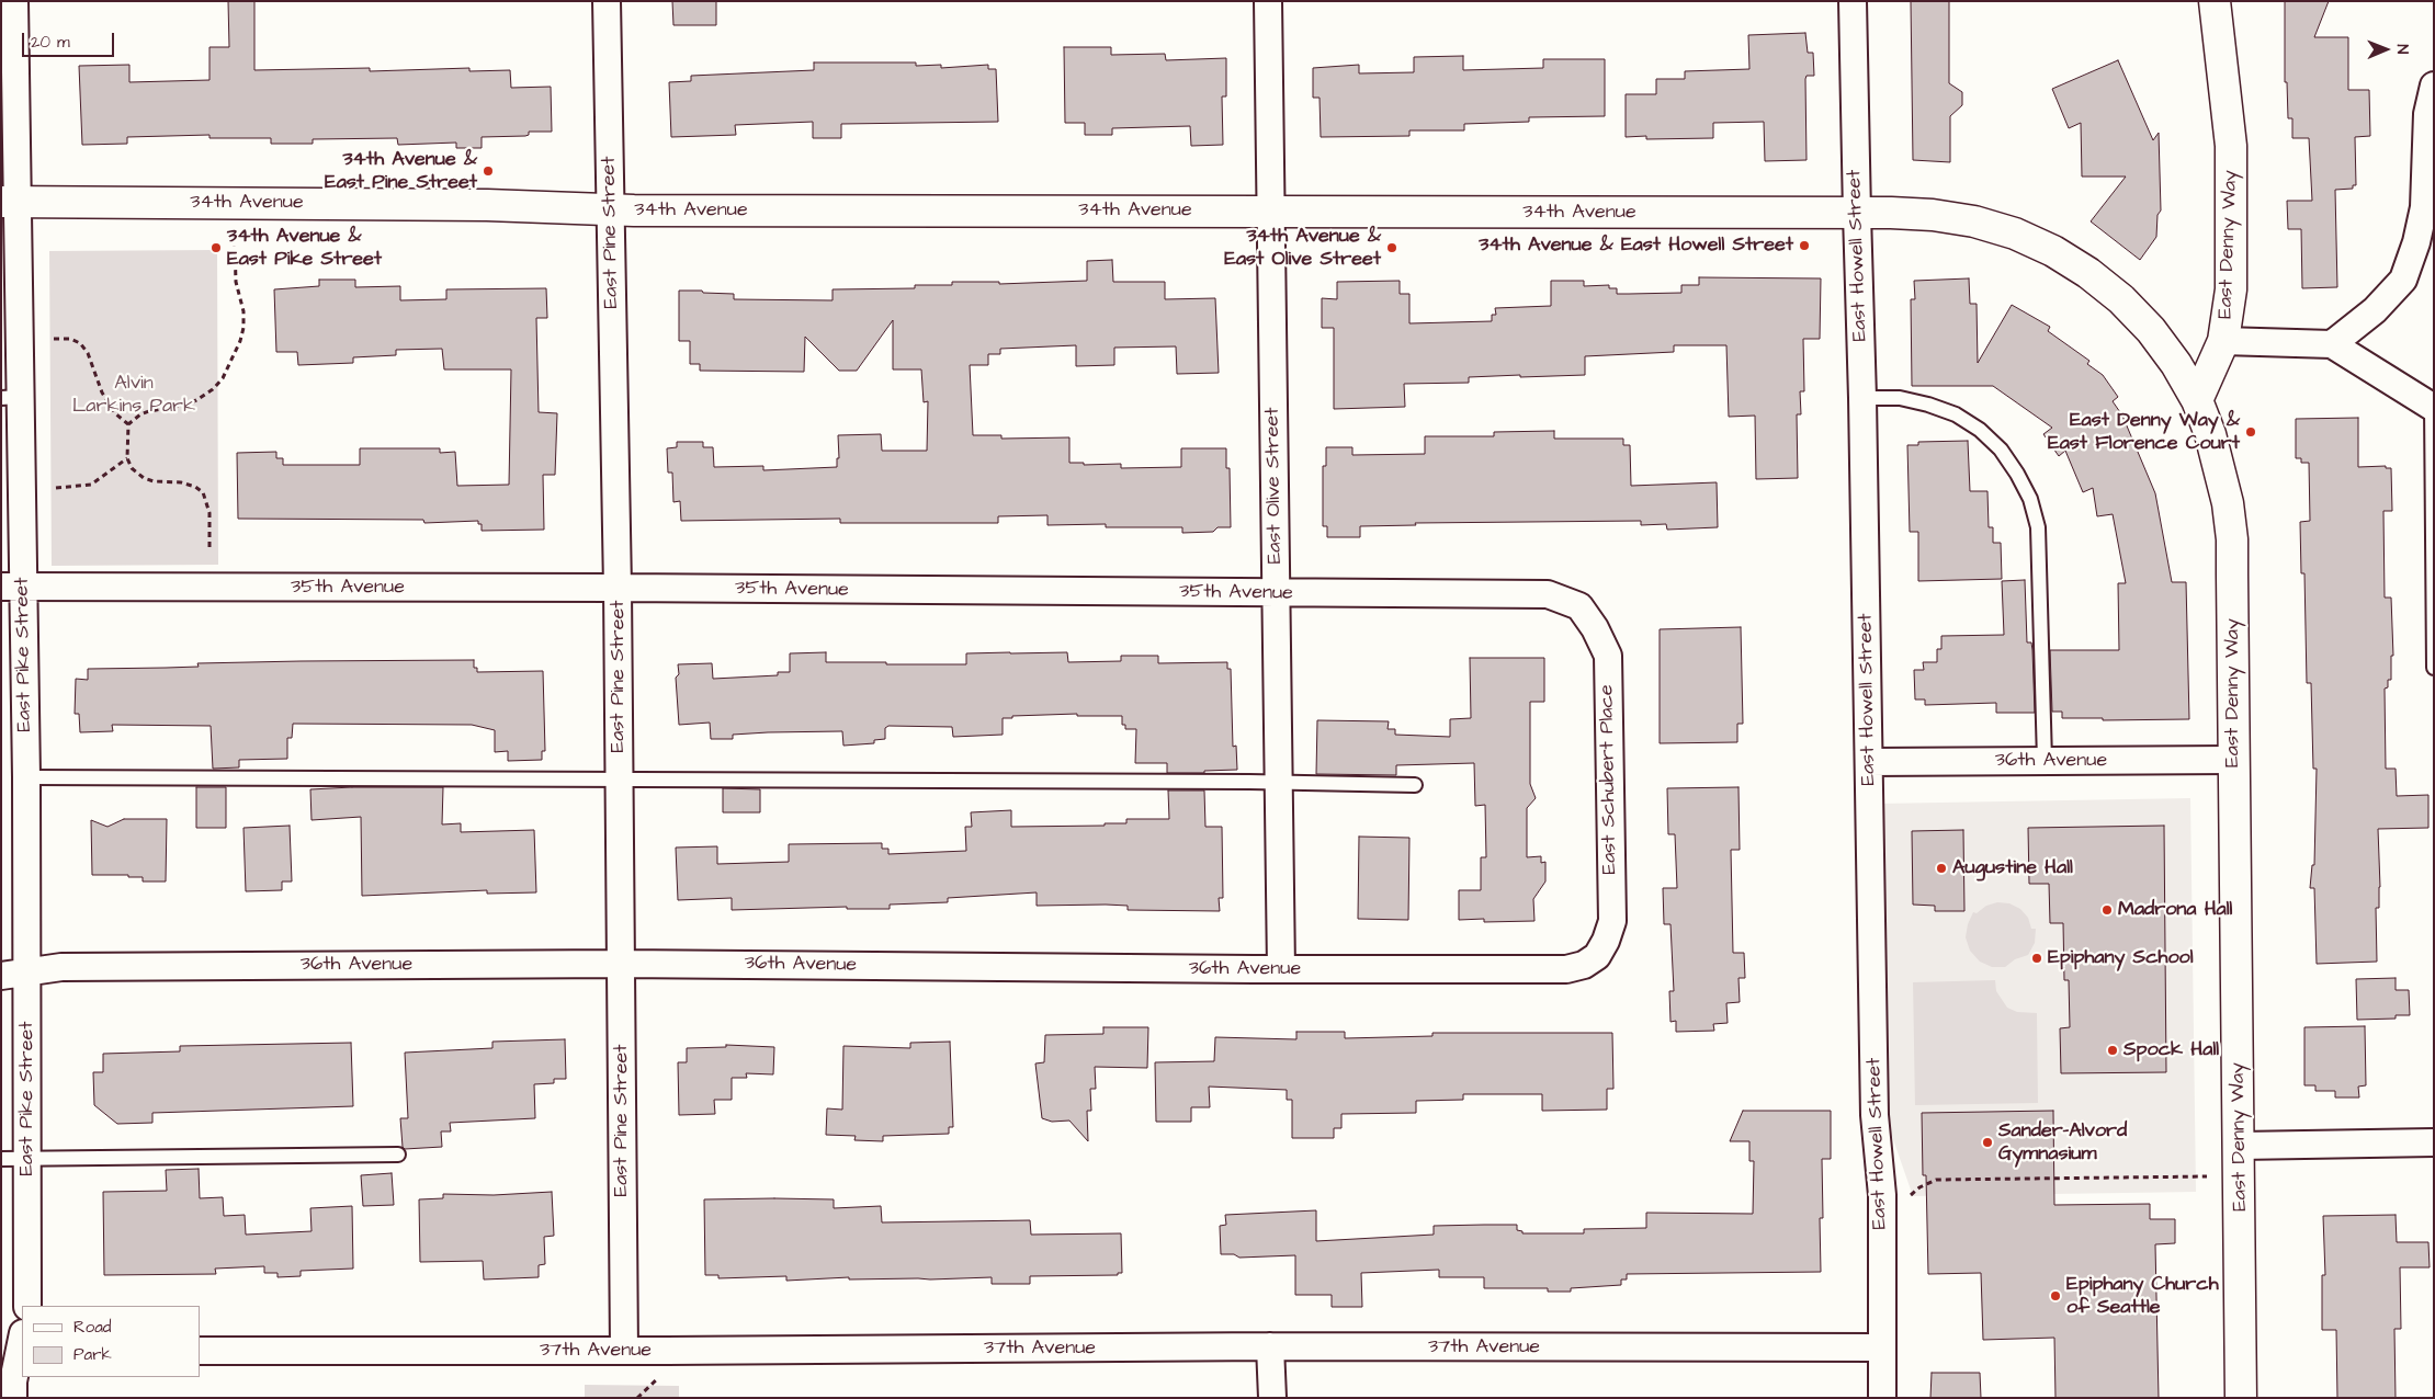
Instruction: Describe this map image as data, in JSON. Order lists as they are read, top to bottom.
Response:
{
  "streets": {
    "street": [
      "34th Avenue",
      "East Pine Street",
      "East Denny Way",
      "East Howell Street",
      "East Olive Street",
      "35th Avenue",
      "East Pike Street",
      "36th Avenue",
      "East Schubert Place",
      "37th Avenue"
    ]
  },
  "crossings": [
    ["34th Avenue", "East Pine Street"],
    ["34th Avenue", "East Denny Way"],
    ["34th Avenue", "East Howell Street"],
    ["34th Avenue", "East Olive Street"],
    ["34th Avenue", "East Pike Street"],
    ["East Pine Street", "35th Avenue"],
    ["East Pine Street", "36th Avenue"],
    ["East Pine Street", "37th Avenue"],
    ["East Denny Way", "36th Avenue"],
    ["East Howell Street", "36th Avenue"],
    ["East Howell Street", "37th Avenue"],
    ["East Olive Street", "35th Avenue"],
    ["East Olive Street", "36th Avenue"],
    ["35th Avenue", "East Pike Street"],
    ["35th Avenue", "East Schubert Place"],
    ["East Pike Street", "36th Avenue"],
    ["36th Avenue", "East Schubert Place"]
  ],
  "parks": ["Alvin Larkins Park"],
  "places": [
    "34th Avenue & East Pine Street",
    "34th Avenue & East Howell Street",
    "34th Avenue & East Pike Street",
    "34th Avenue & East Olive Street",
    "East Denny Way & East Florence Court",
    "Augustine Hall",
    "Madrona Hall",
    "Epiphany School",
    "Spock Hall",
    "Sander-Alvord Gymnasium",
    "Epiphany Church of Seattle"
  ],
  "legend": ["Road", "Park"],
  "scale_bar": "20 m",
  "north": "right"
}
